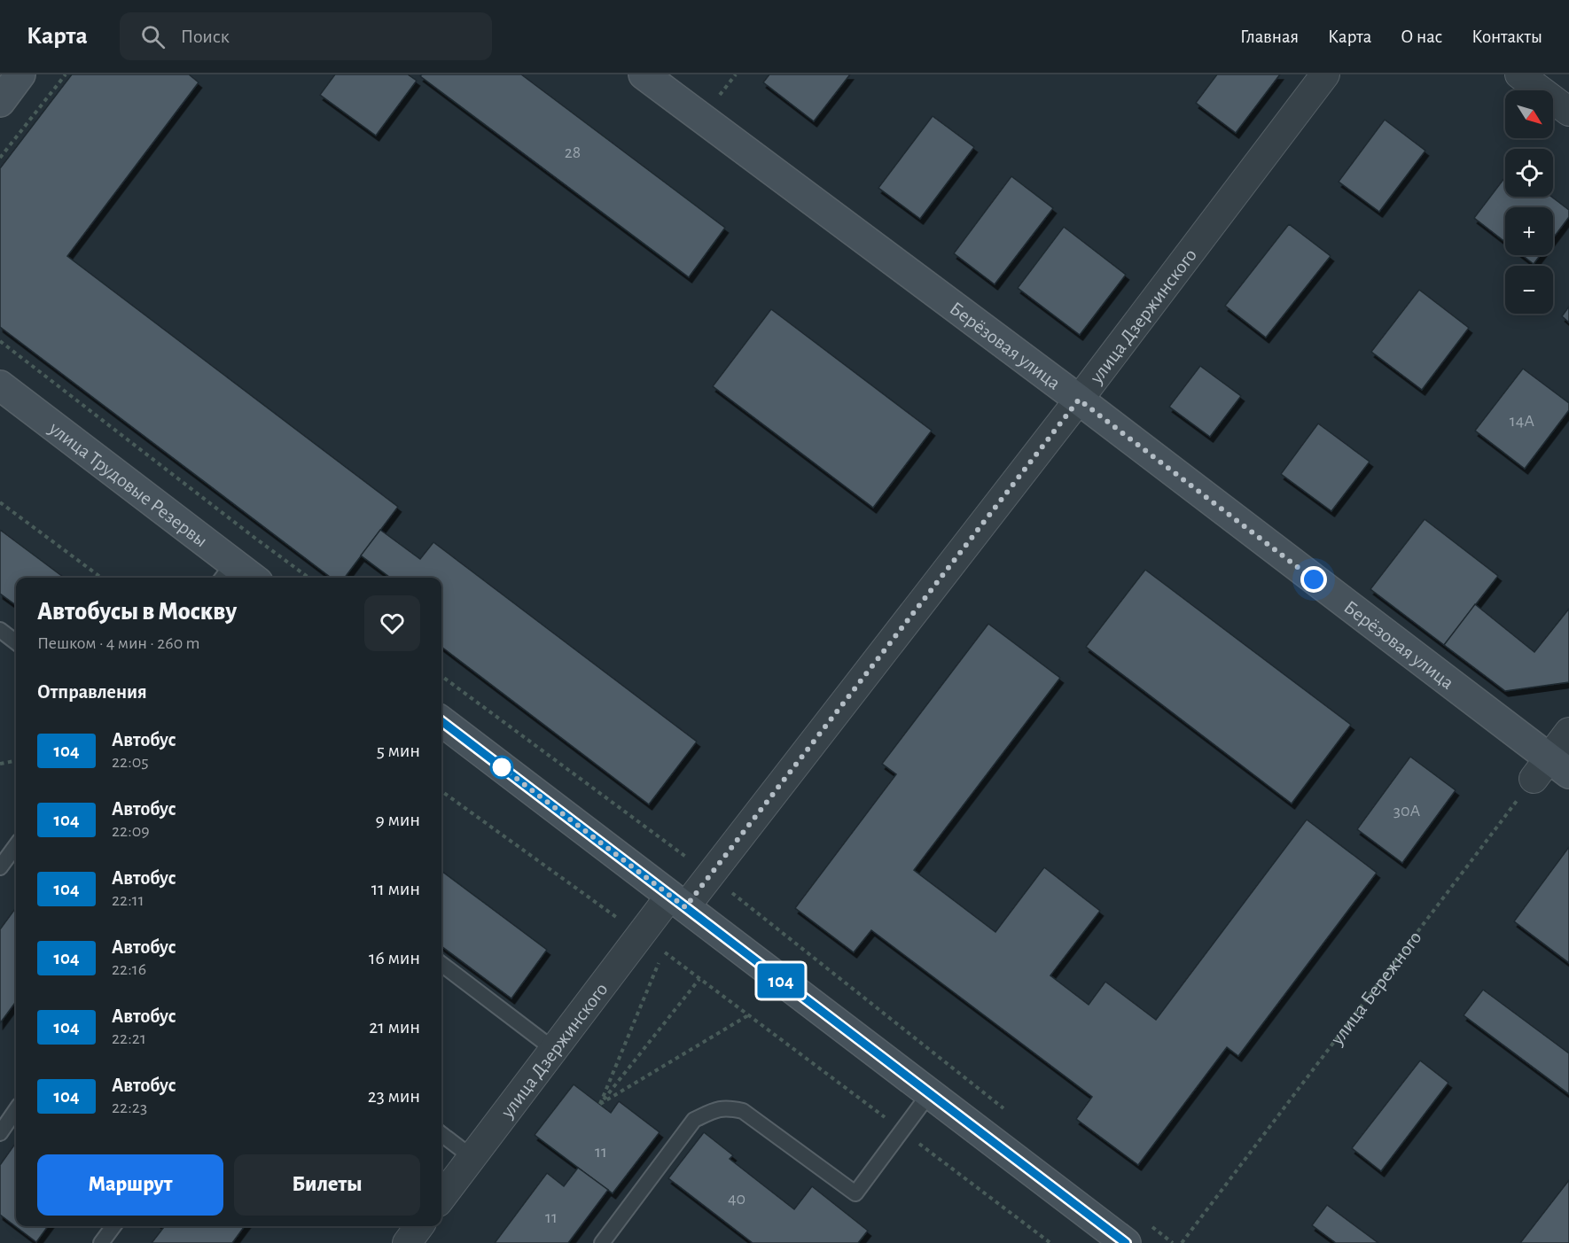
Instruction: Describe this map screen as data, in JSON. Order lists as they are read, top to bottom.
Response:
{
  "streets": {
    "street": ["улица Дзержинского", "Берёзовая улица", "улица Трудовые Резервы"],
    "path": ["улица Бережного"]
  },
  "crossings": [
    ["улица Дзержинского", "Берёзовая улица"],
    ["Берёзовая улица", "улица Бережного"]
  ],
  "lines": ["bus line 104"],
  "house_numbers": [
    "28",
    "14А",
    "30А",
    "11",
    "40",
    "11"
  ],
  "north": "bottom right",
  "page": {
    "header": "Карта",
    "search": "Поиск",
    "nav": [
      "Главная",
      "Карта",
      "О нас",
      "Контакты"
    ],
    "on_map": "104",
    "map_buttons": ["+", "−"],
    "heading": [
      ["Автобусы в Москву", "Пешком · 4 мин · 260 m"],
      "Отправления"
    ],
    "list": [
      {
        "mark": "104",
        "name": "Автобус",
        "note": "22:05",
        "value": "5 мин"
      },
      {
        "mark": "104",
        "name": "Автобус",
        "note": "22:09",
        "value": "9 мин"
      },
      {
        "mark": "104",
        "name": "Автобус",
        "note": "22:11",
        "value": "11 мин"
      },
      {
        "mark": "104",
        "name": "Автобус",
        "note": "22:16",
        "value": "16 мин"
      },
      {
        "mark": "104",
        "name": "Автобус",
        "note": "22:21",
        "value": "21 мин"
      },
      {
        "mark": "104",
        "name": "Автобус",
        "note": "22:23",
        "value": "23 мин"
      }
    ],
    "buttons": ["Маршрут", "Билеты"]
  }
}
